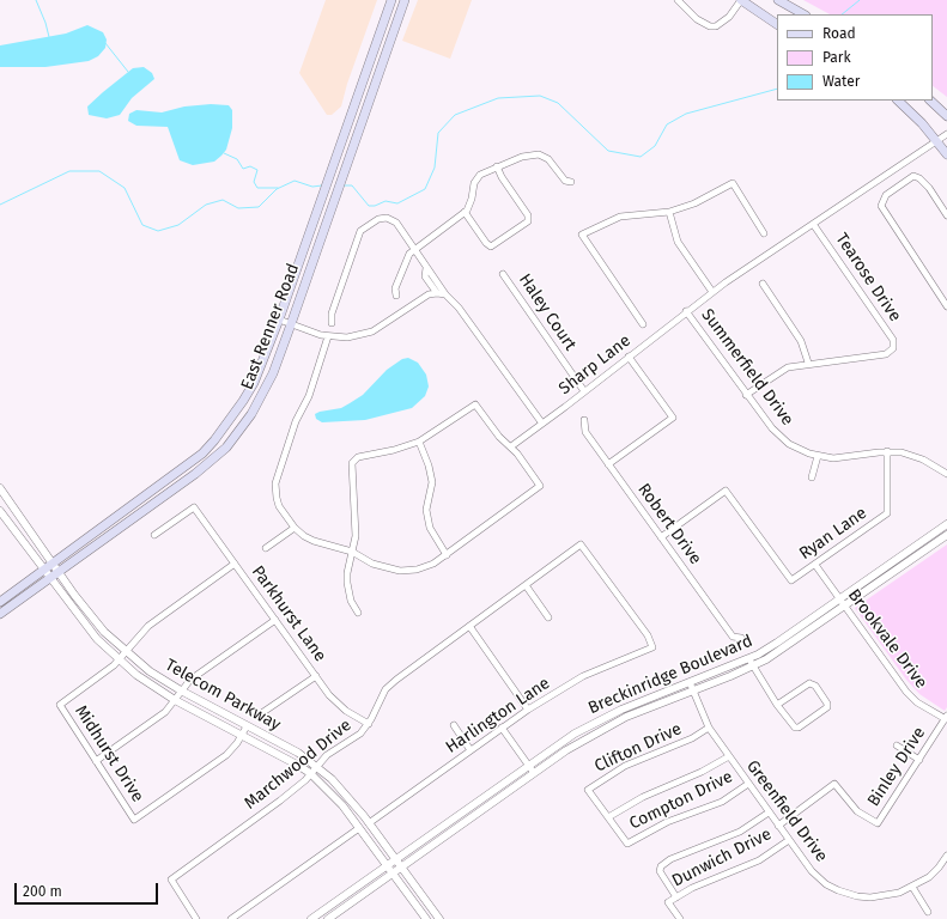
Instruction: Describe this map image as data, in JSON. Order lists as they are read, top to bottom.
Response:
{
  "streets": {
    "main road": ["East Renner Road"],
    "street": [
      "Tearose Drive",
      "Haley Court",
      "Sharp Lane",
      "Summerfield Drive",
      "Robert Drive",
      "Ryan Lane",
      "Parkhurst Lane",
      "Brookvale Drive",
      "Breckinridge Boulevard",
      "Telecom Parkway",
      "Harlington Lane",
      "Clifton Drive",
      "Midhurst Drive",
      "Marchwood Drive",
      "Binley Drive",
      "Compton Drive",
      "Greenfield Drive",
      "Dunwich Drive"
    ]
  },
  "crossings": [
    ["Tearose Drive", "Sharp Lane"],
    ["Haley Court", "Sharp Lane"],
    ["East Renner Road", "Telecom Parkway"],
    ["Sharp Lane", "Summerfield Drive"],
    ["Summerfield Drive", "Ryan Lane"],
    ["Robert Drive", "Ryan Lane"],
    ["Ryan Lane", "Brookvale Drive"],
    ["Parkhurst Lane", "Marchwood Drive"],
    ["Brookvale Drive", "Breckinridge Boulevard"],
    ["Brookvale Drive", "Binley Drive"],
    ["Breckinridge Boulevard", "Telecom Parkway"],
    ["Breckinridge Boulevard", "Greenfield Drive"],
    ["Telecom Parkway", "Harlington Lane"],
    ["Telecom Parkway", "Midhurst Drive"],
    ["Telecom Parkway", "Marchwood Drive"],
    ["Harlington Lane", "Marchwood Drive"],
    ["Clifton Drive", "Compton Drive"],
    ["Clifton Drive", "Greenfield Drive"],
    ["Binley Drive", "Greenfield Drive"],
    ["Compton Drive", "Greenfield Drive"],
    ["Greenfield Drive", "Dunwich Drive"]
  ],
  "legend": ["Road", "Park", "Water"],
  "scale_bar": "200 m"
}
